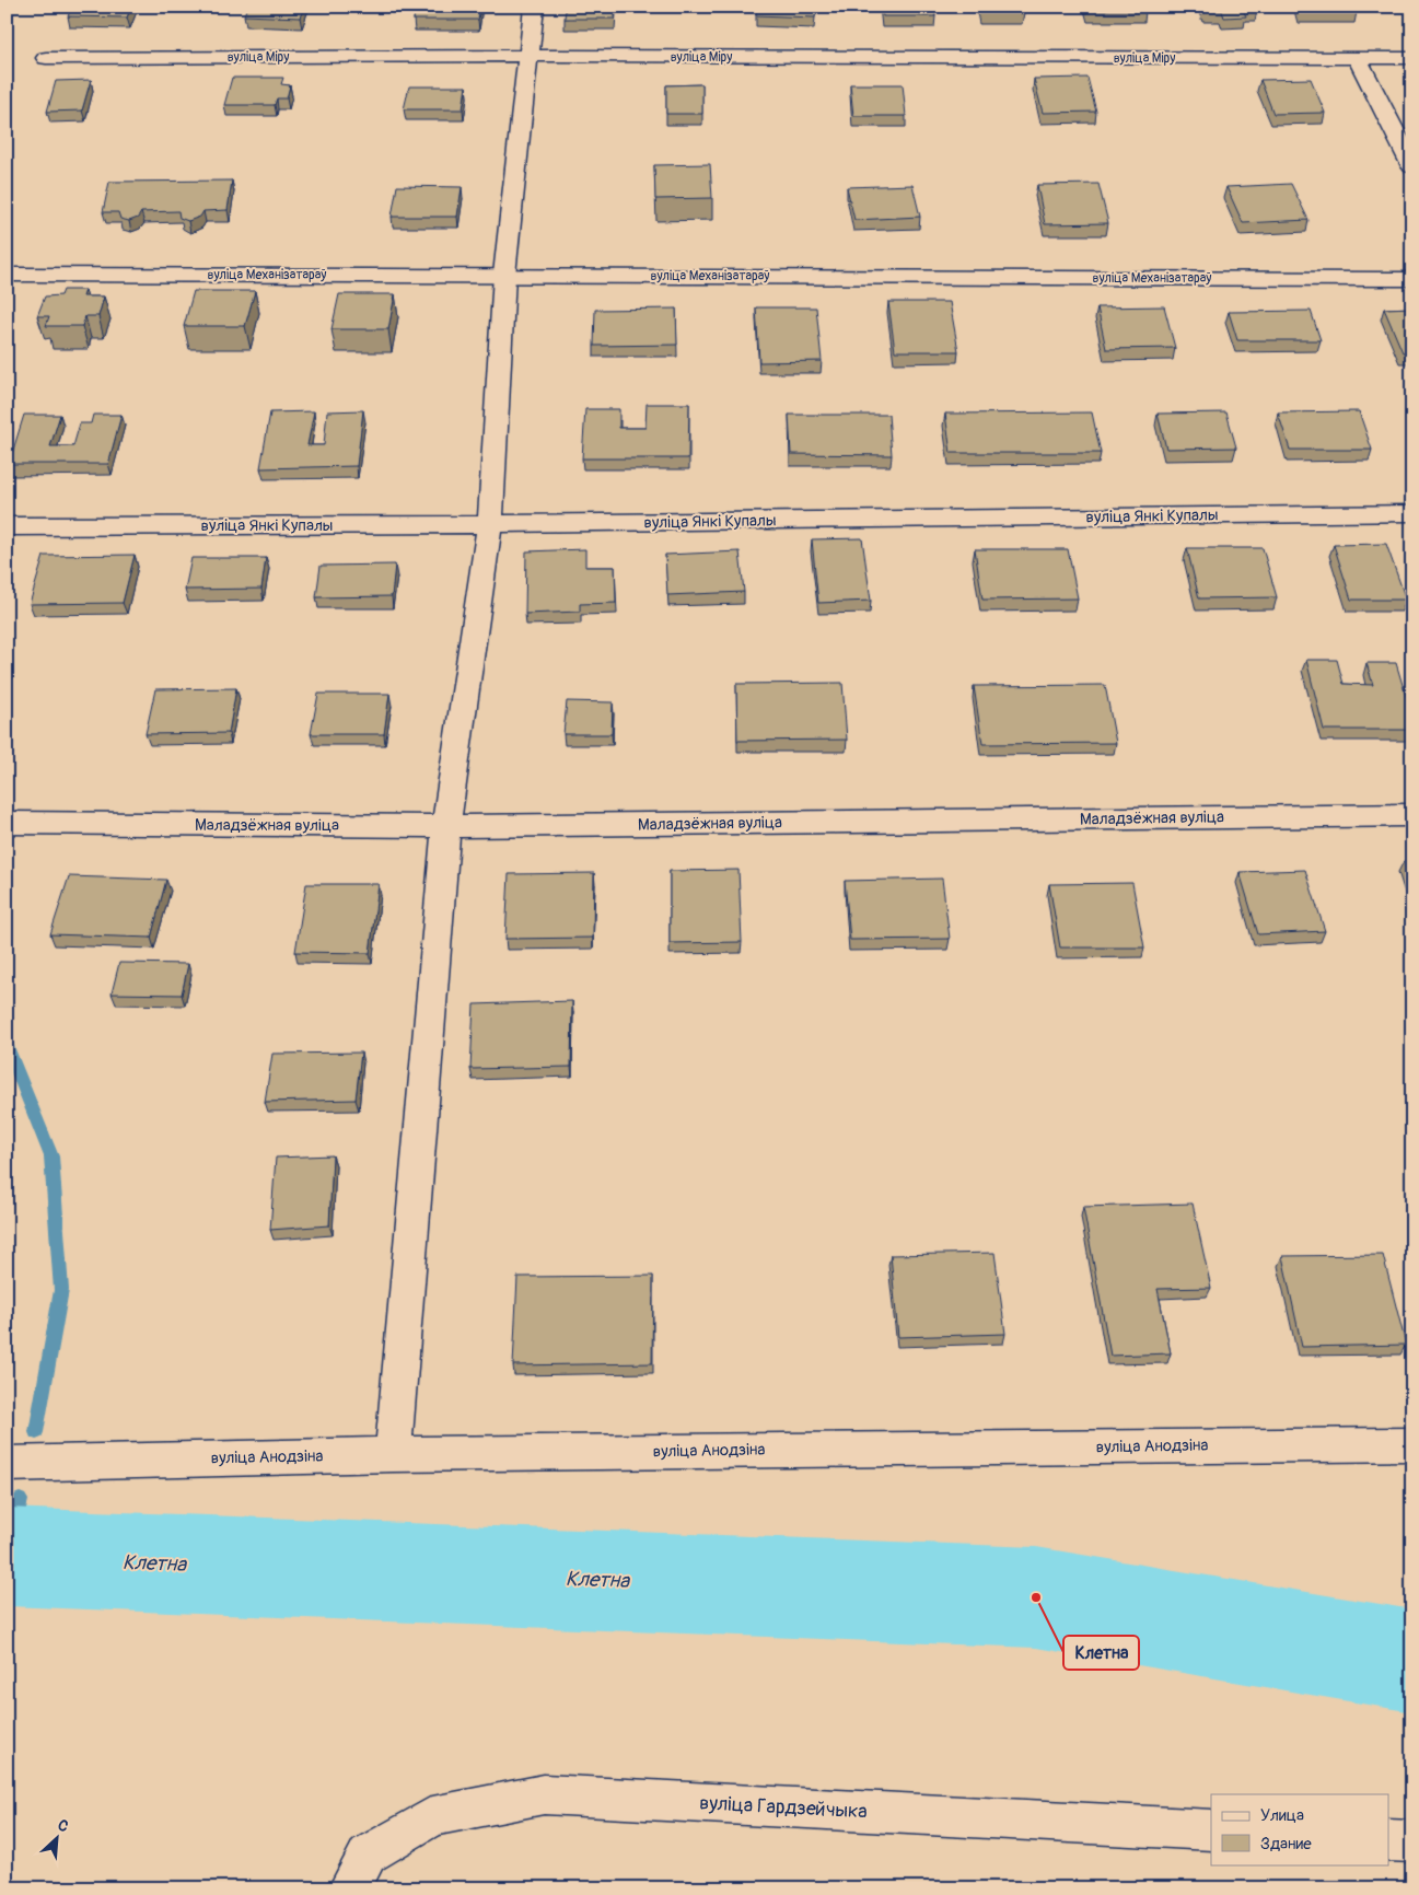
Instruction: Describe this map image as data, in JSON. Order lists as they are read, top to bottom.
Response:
{
  "streets": {
    "street": [
      "вуліца Міру",
      "вуліца Механізатараў",
      "вуліца Янкі Купалы",
      "Маладзёжная вуліца",
      "вуліца Анодзіна",
      "вуліца Гардзейчыка"
    ]
  },
  "water": ["Клетна"],
  "places": ["Клетна"],
  "legend": ["Улица", "Здание"],
  "north": "top right"
}
